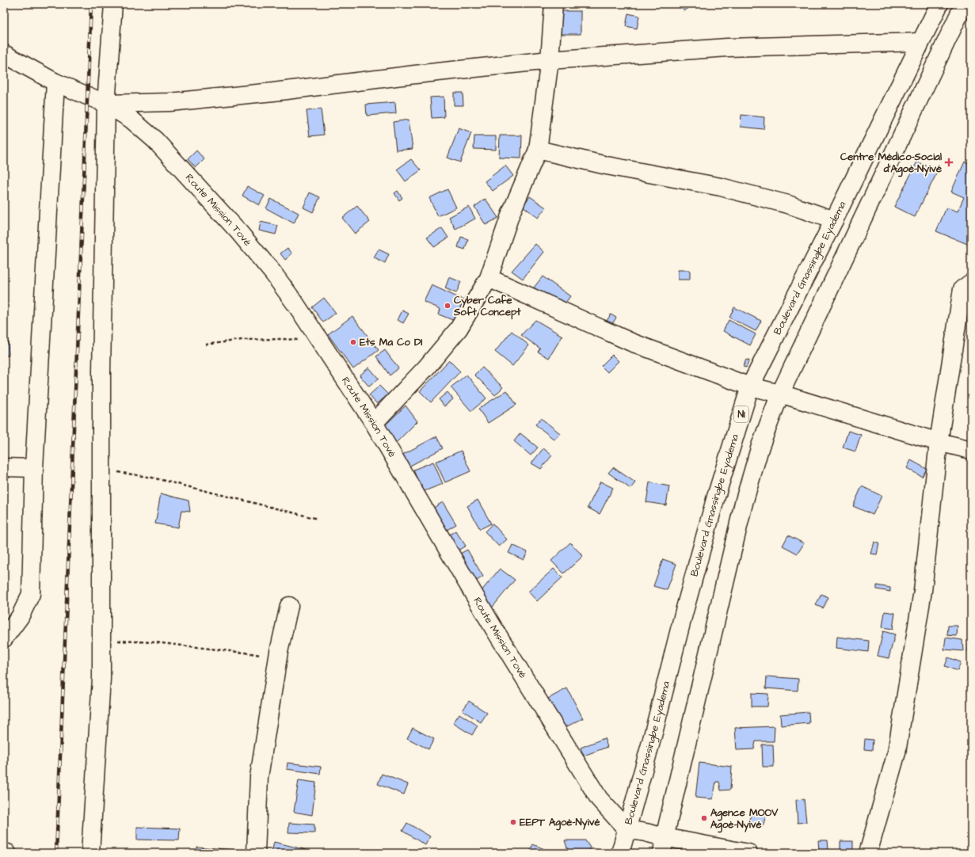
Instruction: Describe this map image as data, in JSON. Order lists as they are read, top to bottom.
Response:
{
  "streets": {
    "main road": ["Route Mission Tové", "Boulevard Gnassingbe Eyadema", "N1"]
  },
  "crossings": [
    ["Route Mission Tové", "Boulevard Gnassingbe Eyadema"]
  ],
  "places": {
    "health": ["Centre Médico-Social d'Agoè-Nyivé"],
    "other": [
      "Cyber Cafe Soft Concept",
      "Ets Ma Co DI",
      "Agence MOOV Agoè-Nyivé",
      "EEPT Agoè-Nyivé"
    ]
  }
}
